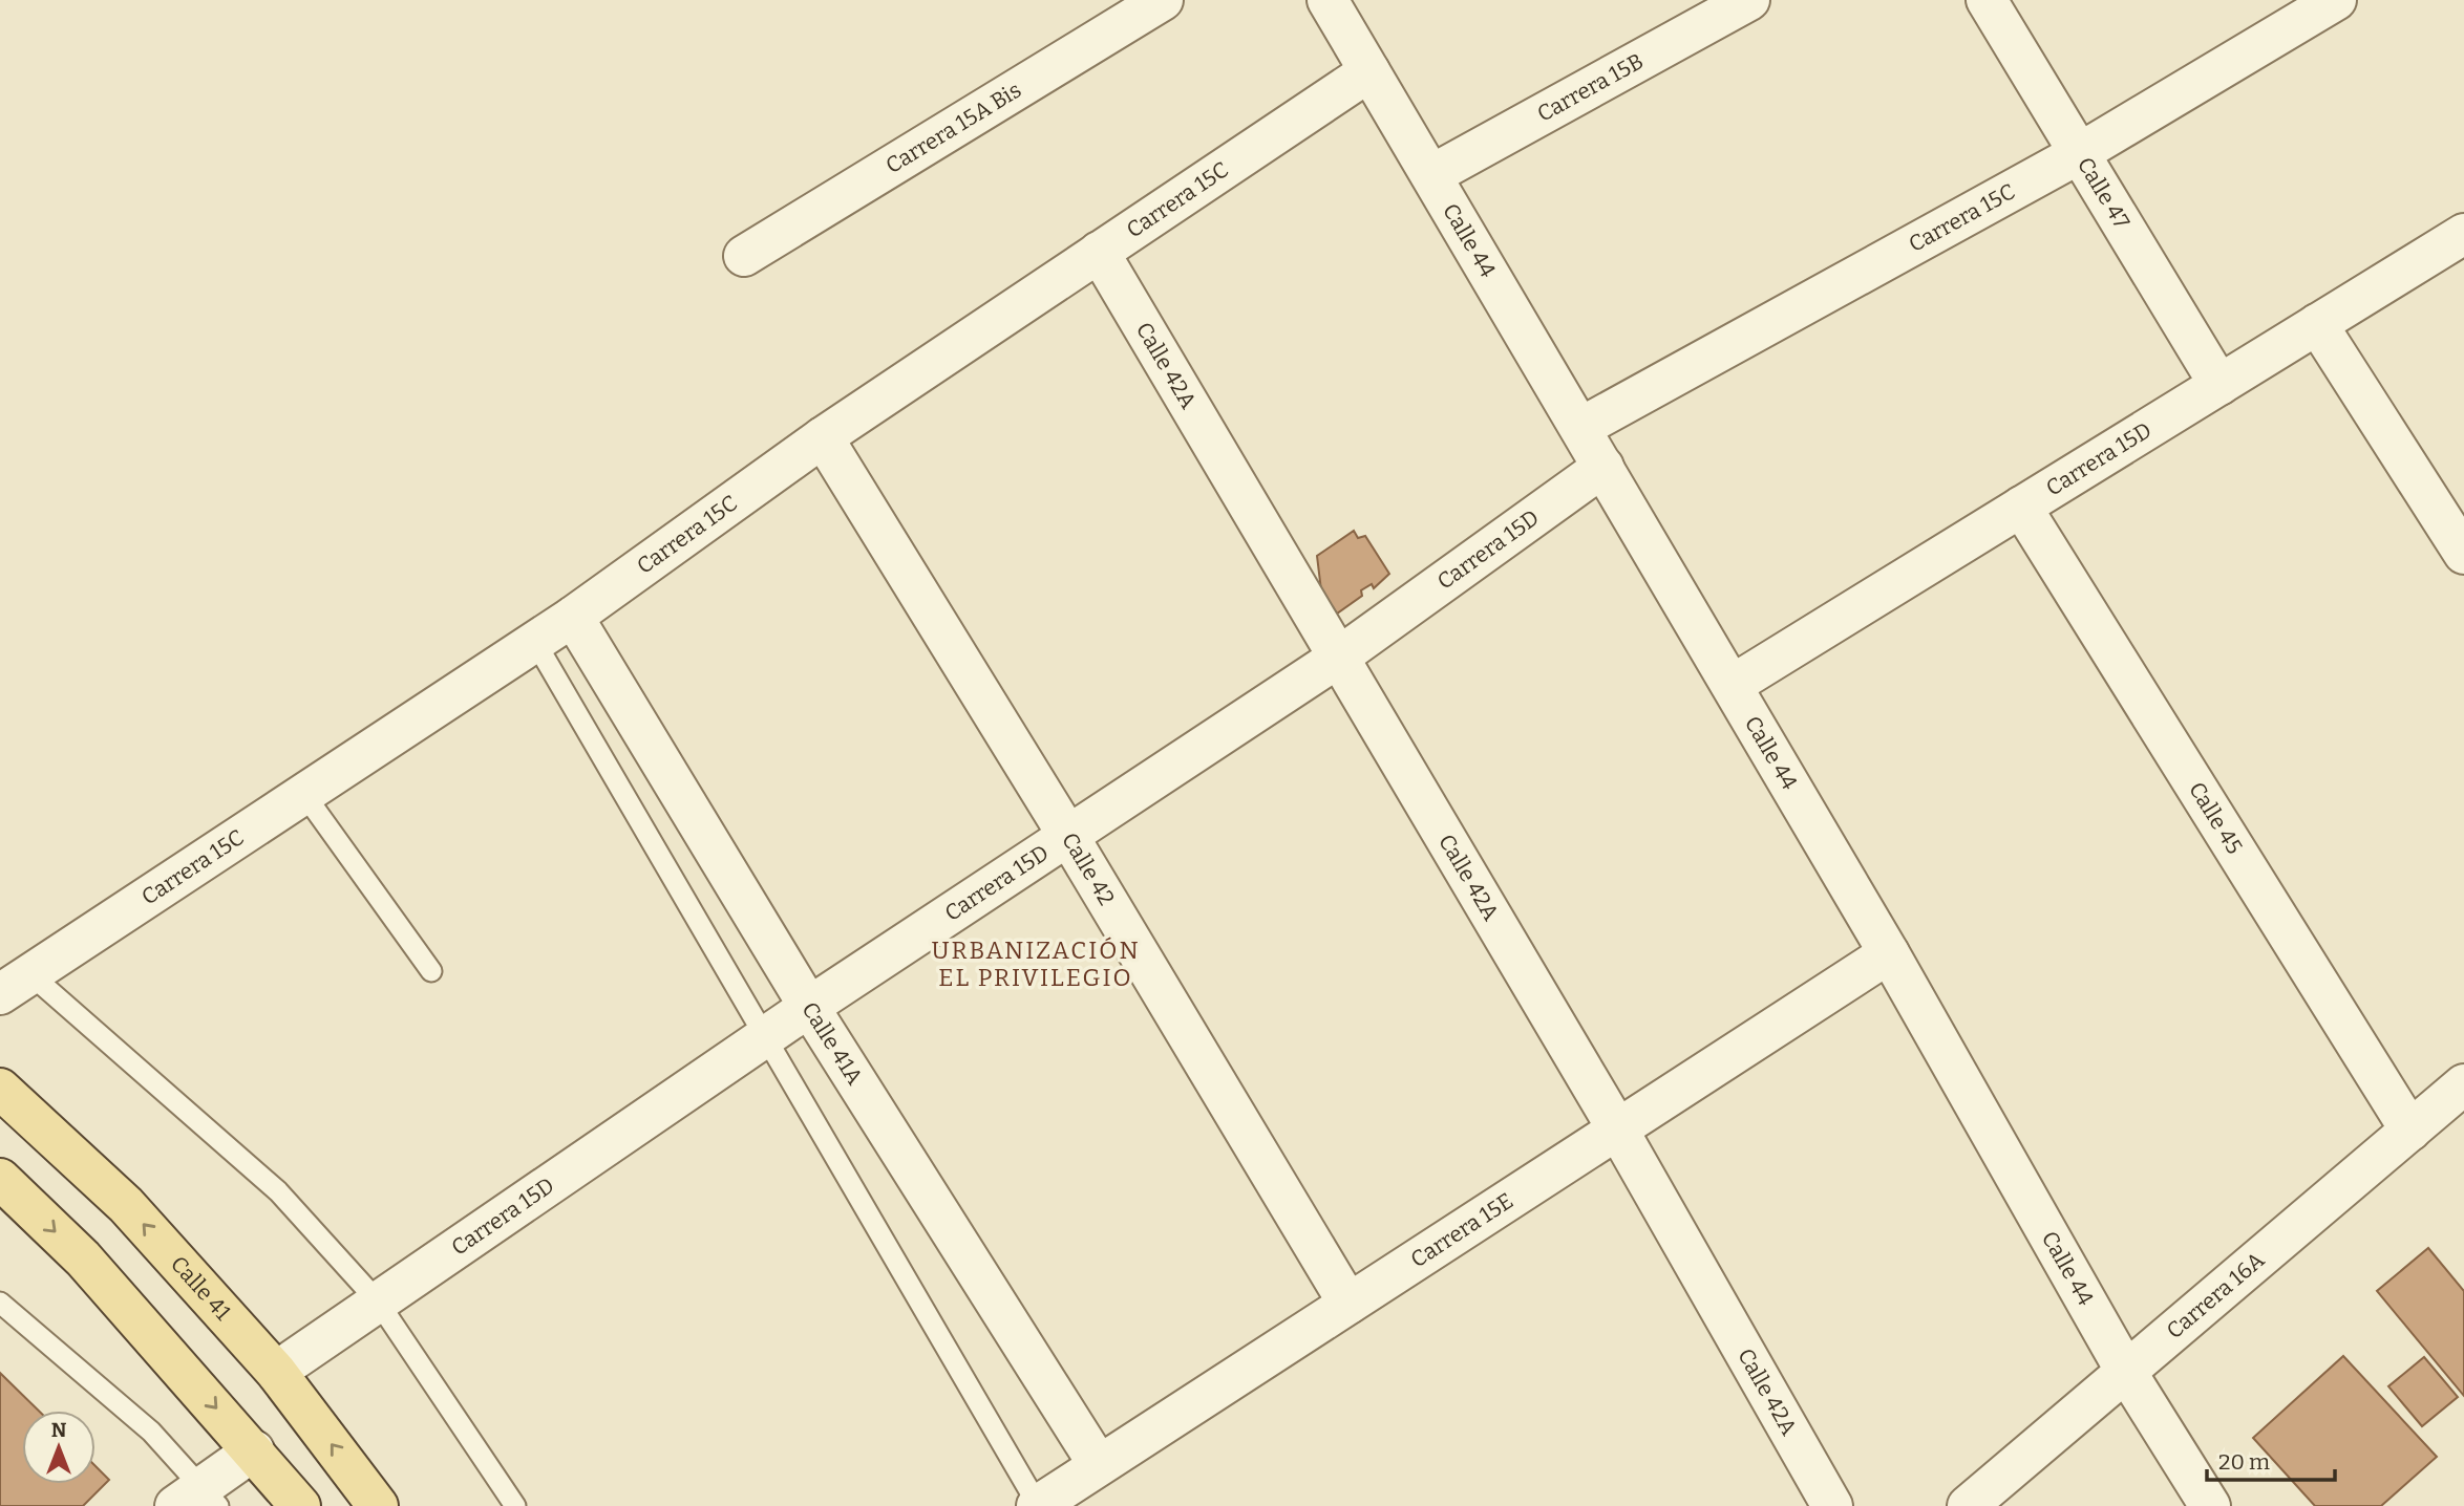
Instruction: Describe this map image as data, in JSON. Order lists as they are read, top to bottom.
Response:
{
  "streets": {
    "main road": ["Calle 41"],
    "street": [
      "Carrera 15B",
      "Carrera 15A Bis",
      "Calle 47",
      "Carrera 15C",
      "Calle 44",
      "Calle 42A",
      "Carrera 15D",
      "Calle 45",
      "Calle 42",
      "Calle 41A",
      "Carrera 15E",
      "Carrera 16A"
    ]
  },
  "crossings": [
    ["Carrera 15B", "Calle 44"],
    ["Calle 47", "Carrera 15C"],
    ["Calle 47", "Carrera 15D"],
    ["Carrera 15C", "Calle 44"],
    ["Carrera 15C", "Calle 42A"],
    ["Carrera 15C", "Calle 42"],
    ["Carrera 15C", "Calle 41A"],
    ["Calle 44", "Carrera 15D"],
    ["Calle 44", "Carrera 15E"],
    ["Calle 44", "Carrera 16A"],
    ["Calle 42A", "Carrera 15D"],
    ["Calle 42A", "Carrera 15E"],
    ["Carrera 15D", "Calle 45"],
    ["Carrera 15D", "Calle 42"],
    ["Carrera 15D", "Calle 41A"],
    ["Carrera 15D", "Calle 41"],
    ["Calle 45", "Carrera 16A"],
    ["Calle 42", "Carrera 15E"],
    ["Calle 41A", "Carrera 15E"]
  ],
  "districts": ["URBANIZACIÓN EL PRIVILEGIO"],
  "scale_bar": "20 m",
  "north": "top"
}
